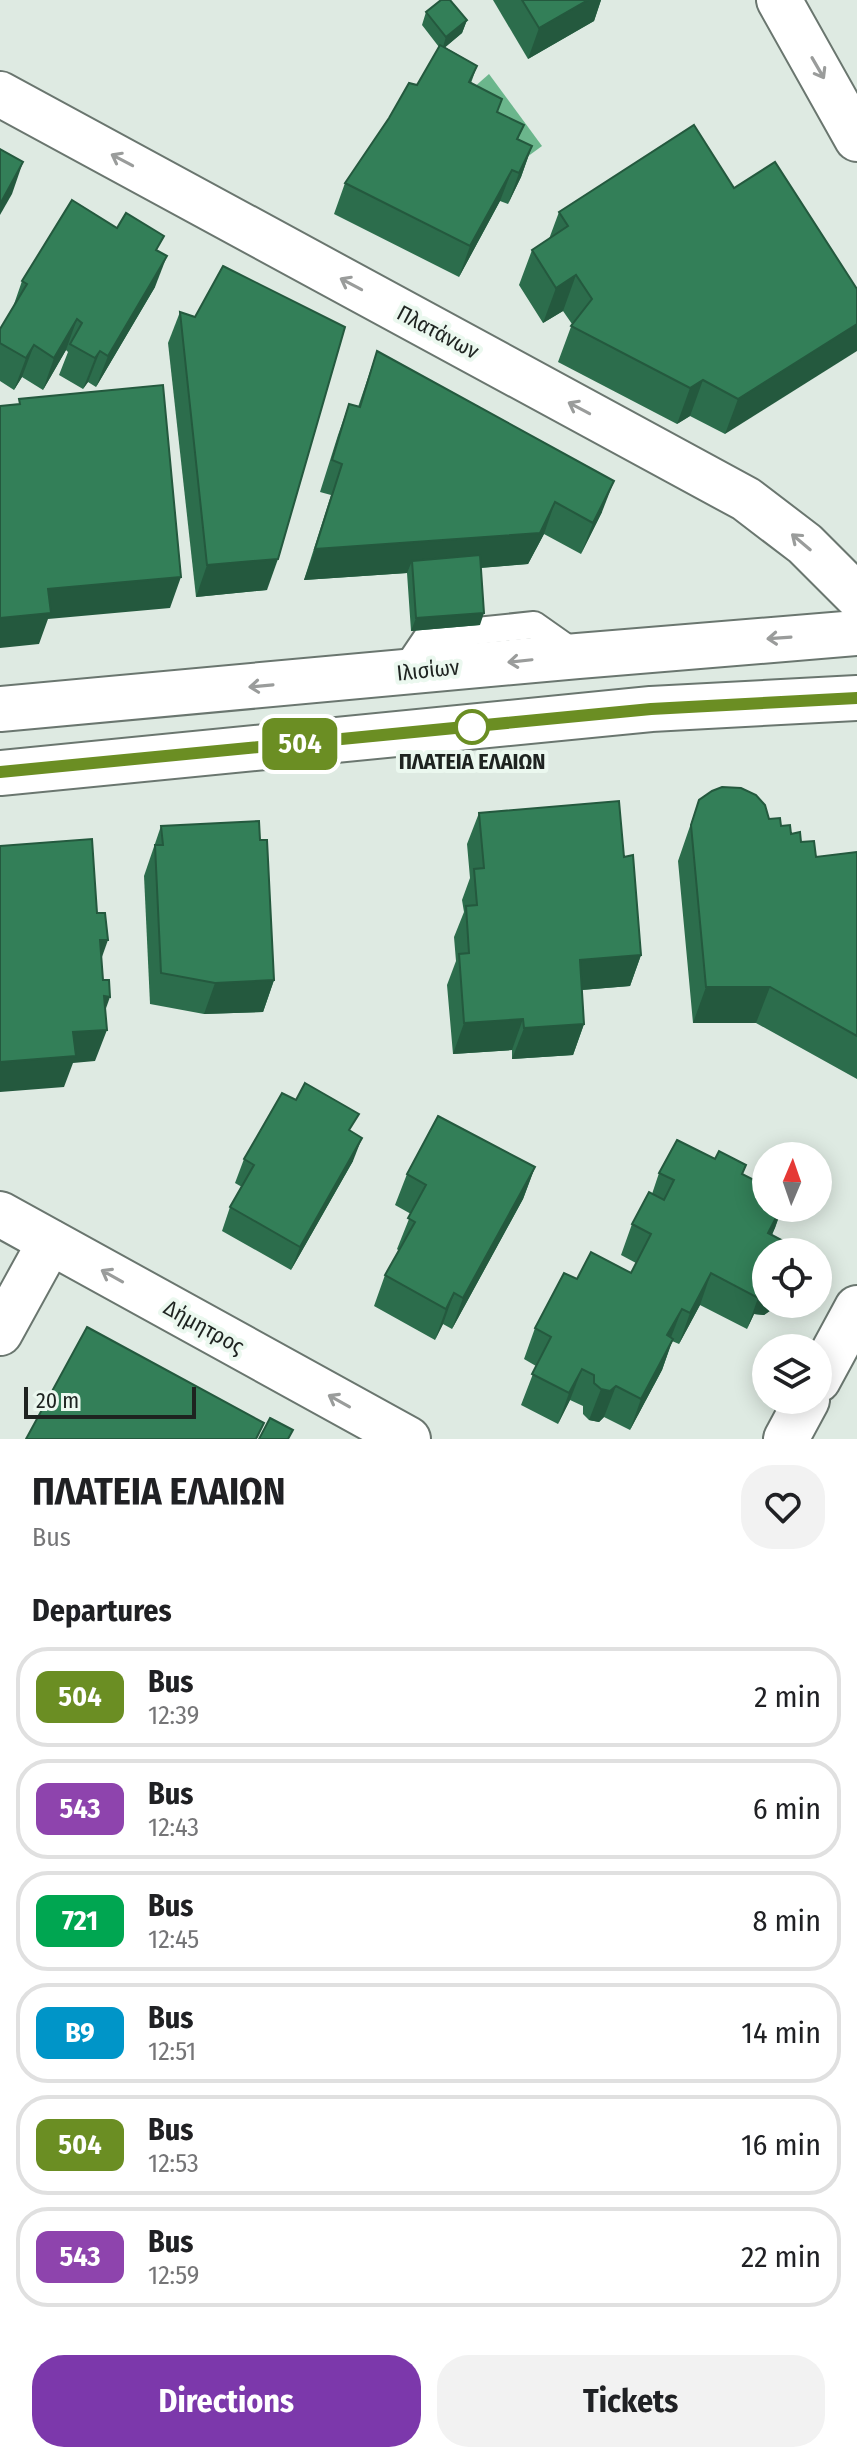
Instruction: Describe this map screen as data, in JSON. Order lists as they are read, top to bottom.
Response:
{
  "streets": {
    "street": ["Πλατάνων", "Ιλισίων", "Δήμητρος"]
  },
  "one_way": ["Πλατάνων", "Δήμητρος"],
  "places": ["ΠΛΑΤΕΙΑ ΕΛΑΙΩΝ"],
  "lines": ["bus line 504"],
  "scale_bar": "20 m",
  "north": "top",
  "page": {
    "on_map": "504",
    "scale": "20 m",
    "heading": [
      ["ΠΛΑΤΕΙΑ ΕΛΑΙΩΝ", "Bus"],
      "Departures"
    ],
    "list": [
      {
        "mark": "504",
        "name": "Bus",
        "note": "12:39",
        "value": "2 min"
      },
      {
        "mark": "543",
        "name": "Bus",
        "note": "12:43",
        "value": "6 min"
      },
      {
        "mark": "721",
        "name": "Bus",
        "note": "12:45",
        "value": "8 min"
      },
      {
        "mark": "Β9",
        "name": "Bus",
        "note": "12:51",
        "value": "14 min"
      },
      {
        "mark": "504",
        "name": "Bus",
        "note": "12:53",
        "value": "16 min"
      },
      {
        "mark": "543",
        "name": "Bus",
        "note": "12:59",
        "value": "22 min"
      }
    ],
    "buttons": ["Directions", "Tickets"]
  }
}
